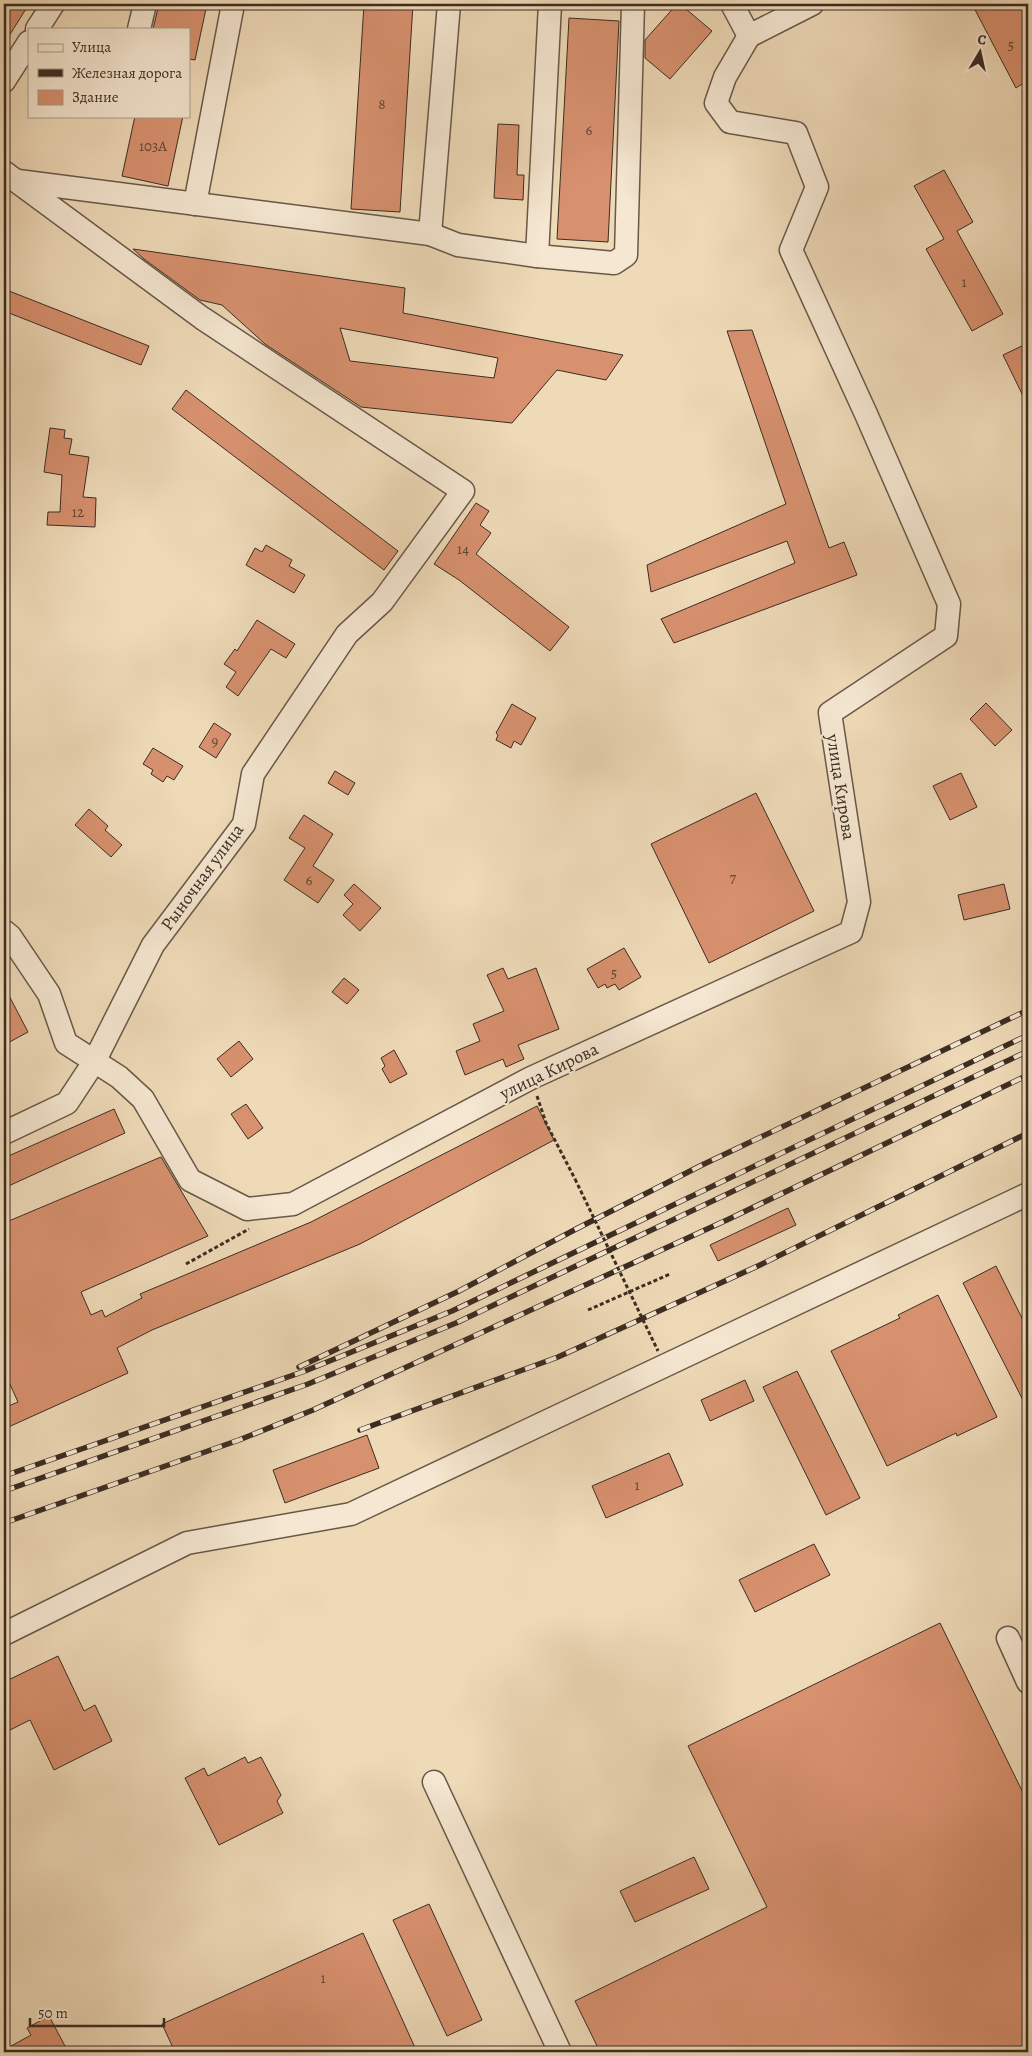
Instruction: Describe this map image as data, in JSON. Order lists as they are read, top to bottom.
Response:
{
  "streets": {
    "street": ["улица Кирова", "Рыночная улица"]
  },
  "crossings": [
    ["улица Кирова", "Рыночная улица"]
  ],
  "house_numbers": [
    "5",
    "8",
    "6",
    "103А",
    "1",
    "12",
    "14",
    "9",
    "7",
    "6",
    "5",
    "1",
    "1"
  ],
  "legend": ["Улица", "Железная дорога", "Здание"],
  "scale_bar": "50 m",
  "north": "top"
}
